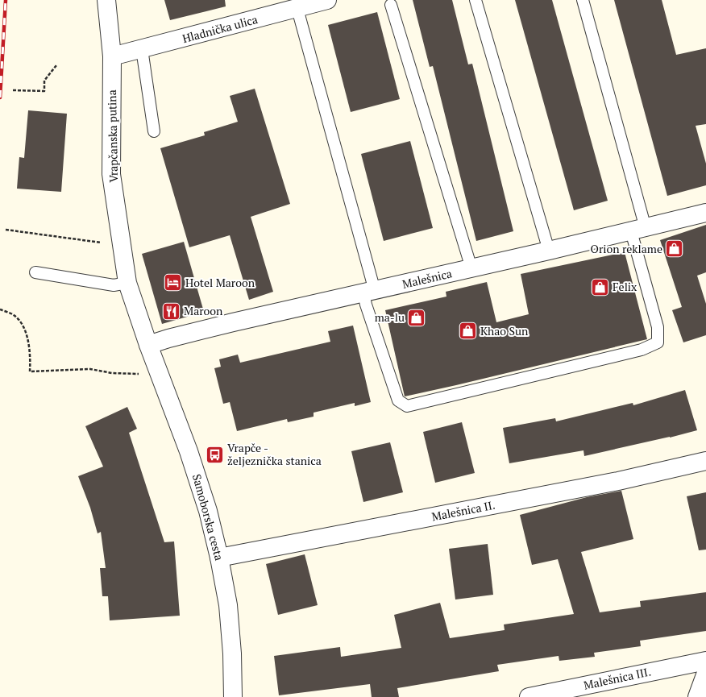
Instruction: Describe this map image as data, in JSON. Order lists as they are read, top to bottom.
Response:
{
  "streets": {
    "street": [
      "Hladnička ulica",
      "Vrapčanska putina",
      "Malešnica",
      "Malešnica II.",
      "Samoborska cesta",
      "Malešnica III."
    ]
  },
  "crossings": [
    ["Hladnička ulica", "Vrapčanska putina"],
    ["Vrapčanska putina", "Malešnica"],
    ["Vrapčanska putina", "Samoborska cesta"],
    ["Malešnica", "Samoborska cesta"],
    ["Malešnica II.", "Samoborska cesta"]
  ],
  "places": {
    "shop": [
      "Orion reklame",
      "Felix",
      "ma-lu",
      "Khao Sun"
    ],
    "hotel": ["Hotel Maroon"],
    "restaurant": ["Maroon"],
    "bus stop": ["Vrapče - željeznička stanica"]
  }
}
